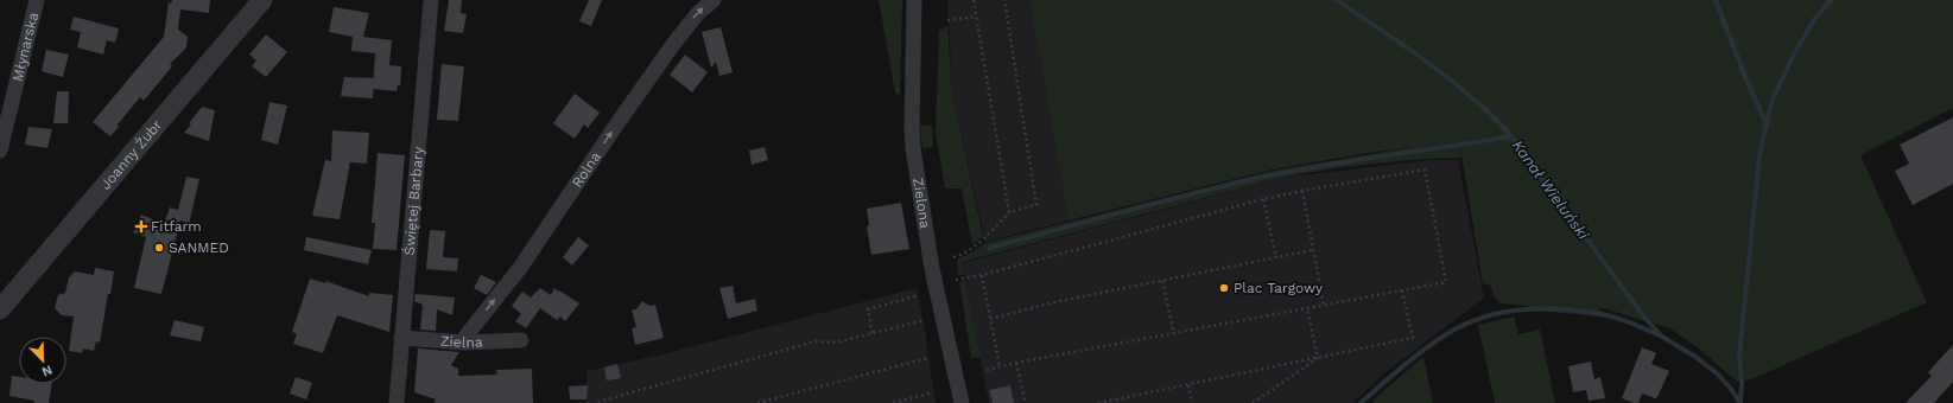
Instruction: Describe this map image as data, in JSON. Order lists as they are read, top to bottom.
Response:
{
  "streets": {
    "street": [
      "Młynarska",
      "Joanny Żubr",
      "Rolna",
      "Świętej Barbary",
      "Zielona",
      "Zielna"
    ]
  },
  "crossings": [
    ["Rolna", "Zielna"],
    ["Świętej Barbary", "Zielna"]
  ],
  "one_way": ["Rolna"],
  "water": ["Kanał Wieluński"],
  "places": {
    "health": ["Fitfarm"],
    "other": ["SANMED", "Plac Targowy"]
  },
  "north": "bottom right"
}
